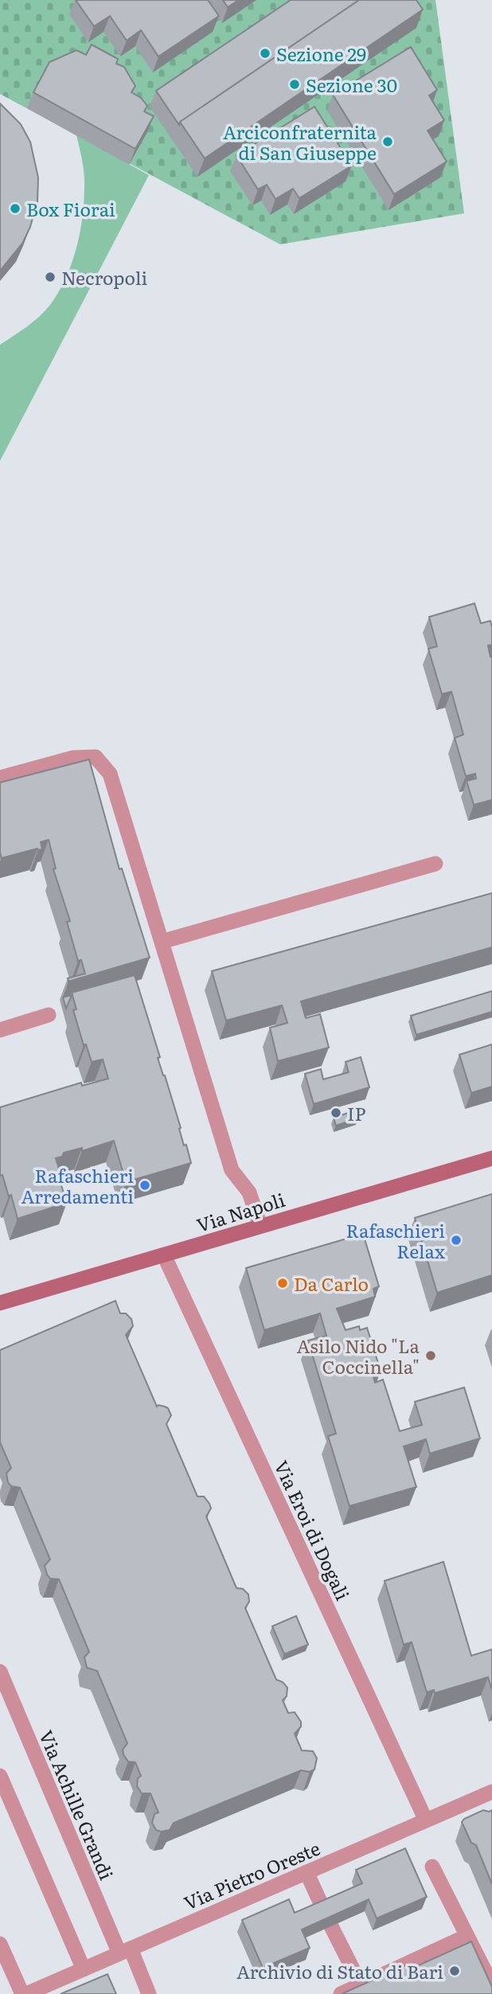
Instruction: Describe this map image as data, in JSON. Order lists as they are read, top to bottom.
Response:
{
  "streets": {
    "main road": ["Via Napoli"],
    "street": ["Via Eroi di Dogali", "Via Achille Grandi", "Via Pietro Oreste"]
  },
  "crossings": [
    ["Via Napoli", "Via Eroi di Dogali"],
    ["Via Eroi di Dogali", "Via Pietro Oreste"],
    ["Via Achille Grandi", "Via Pietro Oreste"]
  ],
  "places": [
    "Sezione 29",
    "Sezione 30",
    "Arciconfraternita di San Giuseppe",
    "Box Fiorai",
    "Necropoli",
    "IP",
    "Rafaschieri Arredamenti",
    "Rafaschieri Relax",
    "Da Carlo",
    "Asilo Nido \"La Coccinella\"",
    "Archivio di Stato di Bari"
  ]
}
